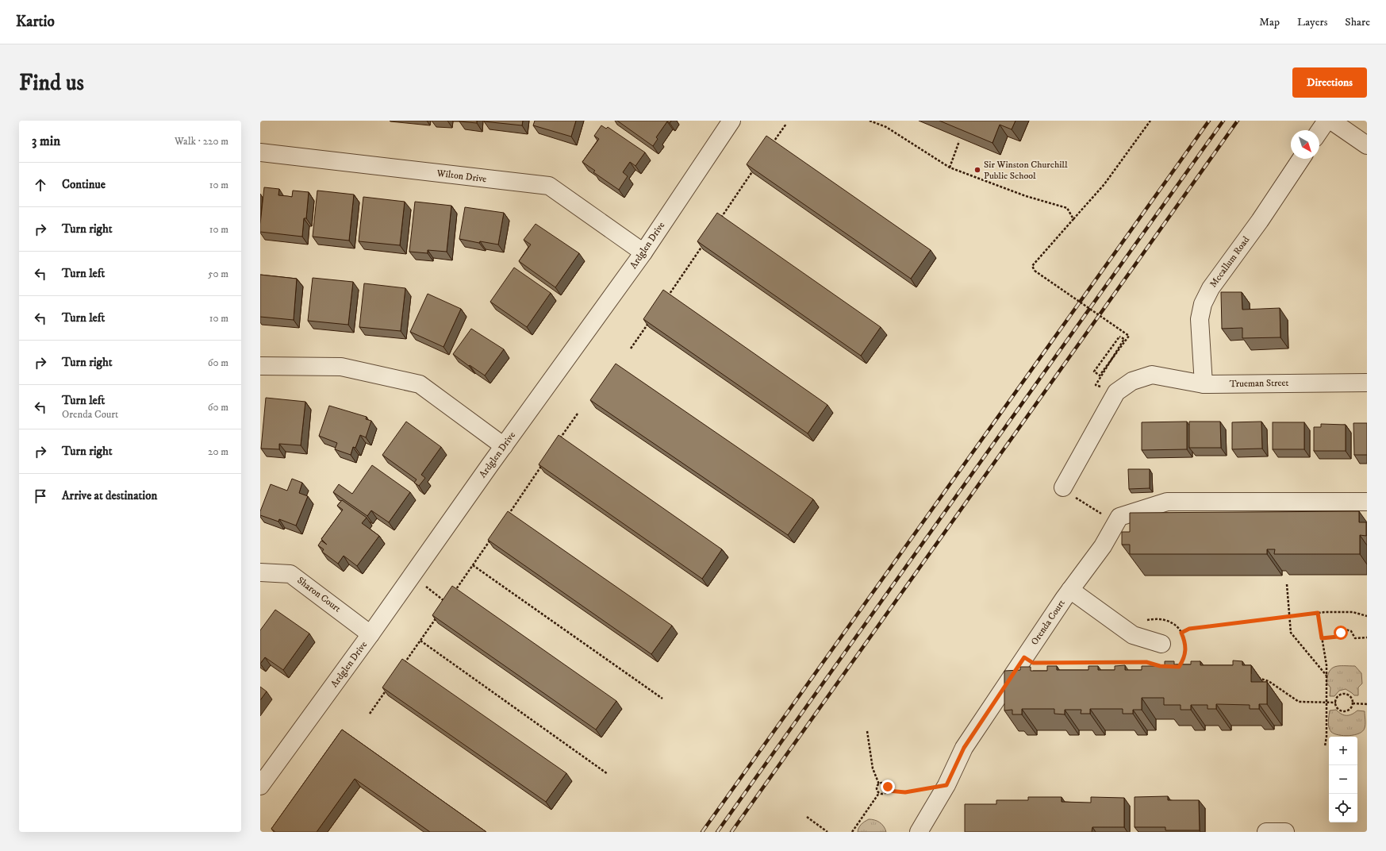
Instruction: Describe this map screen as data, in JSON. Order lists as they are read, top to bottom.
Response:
{
  "streets": {
    "street": [
      "Wilton Drive",
      "Ardglen Drive",
      "Mccallum Road",
      "Trueman Street",
      "Sharon Court",
      "Orenda Court"
    ]
  },
  "crossings": [
    ["Wilton Drive", "Ardglen Drive"],
    ["Ardglen Drive", "Sharon Court"],
    ["Mccallum Road", "Trueman Street"]
  ],
  "places": ["Sir Winston Churchill Public School"],
  "north": "bottom right",
  "page": {
    "header": "Kartio",
    "nav": ["Map", "Layers", "Share"],
    "buttons": "Directions",
    "title": "Find us",
    "heading": ["3 min", "Walk · 220 m"],
    "list": [
      ["Continue", "10 m"],
      ["Turn right", "10 m"],
      ["Turn left", "50 m"],
      ["Turn left", "10 m"],
      ["Turn right", "60 m"],
      ["Turn left", "Orenda Court", "60 m"],
      ["Turn right", "20 m"],
      "Arrive at destination"
    ],
    "map_buttons": ["+", "−"]
  }
}
